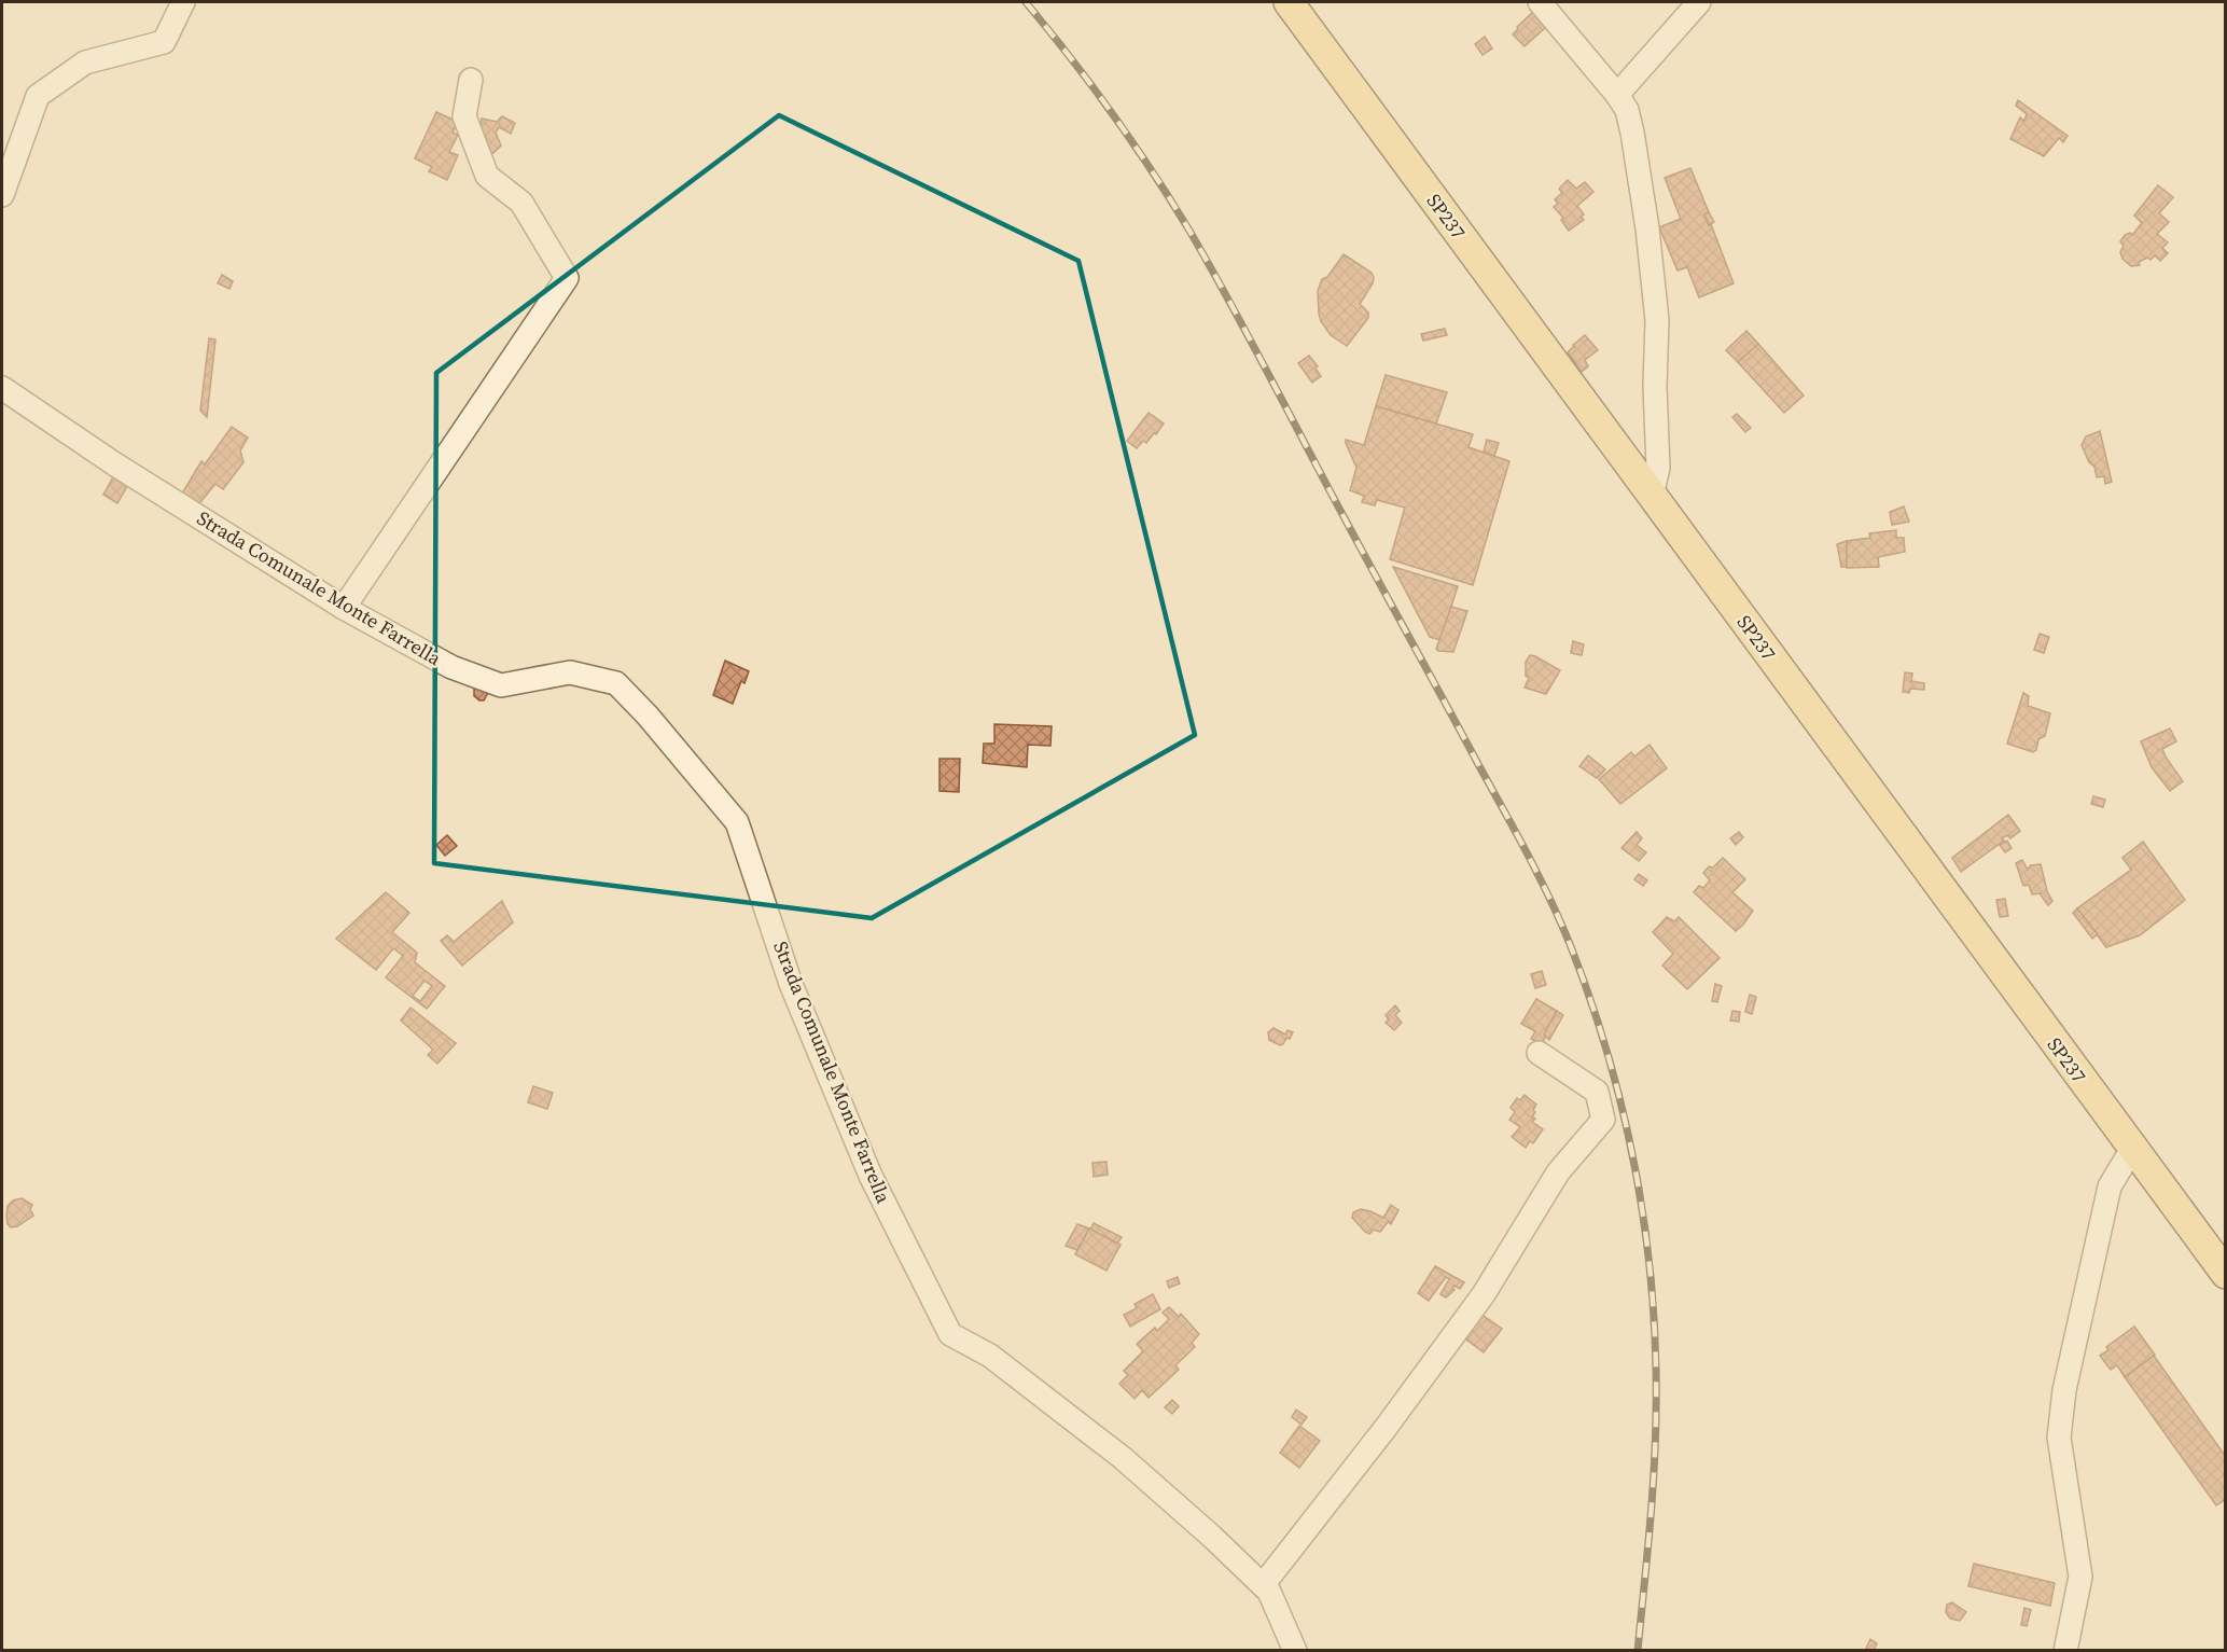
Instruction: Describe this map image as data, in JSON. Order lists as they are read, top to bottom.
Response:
{
  "streets": {
    "main road": ["SP237"],
    "street": ["Strada Comunale Monte Farrella"]
  }
}
